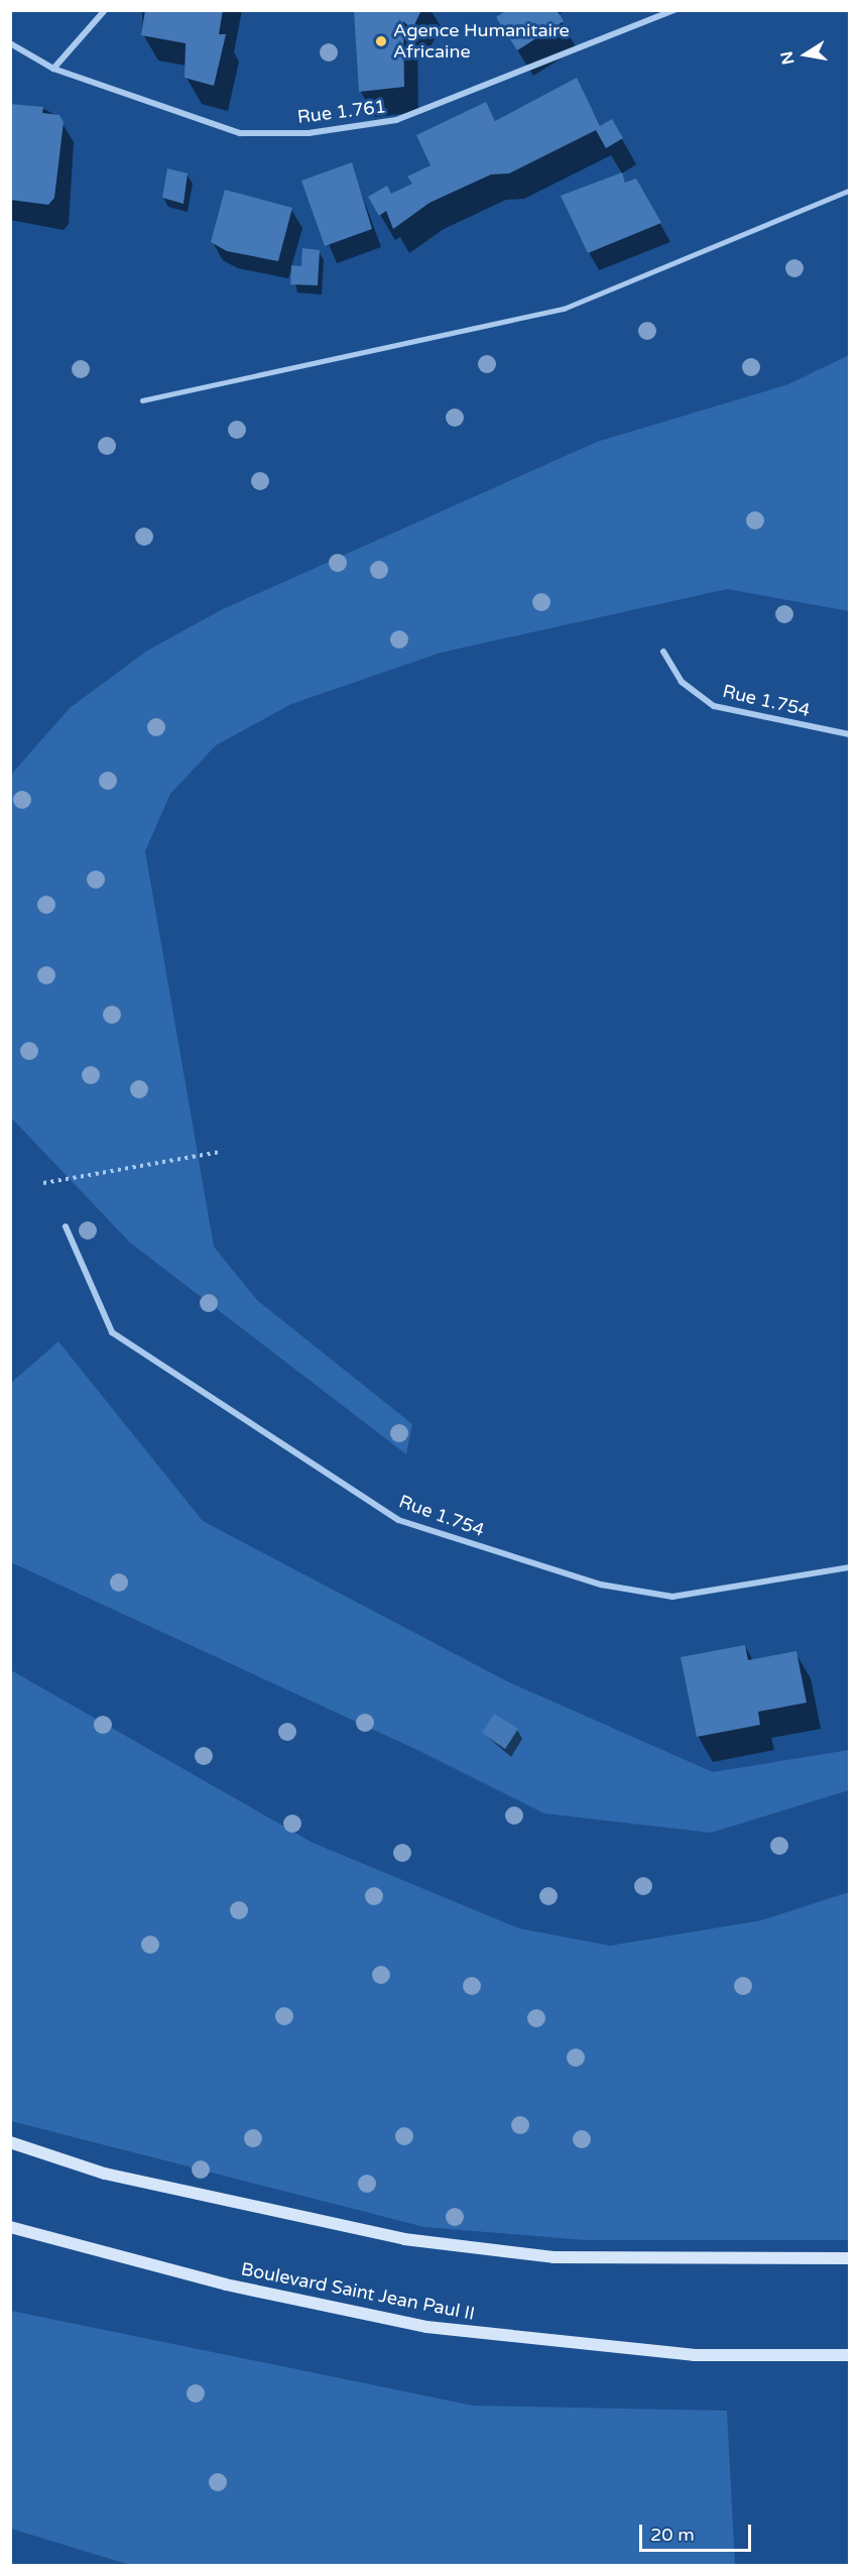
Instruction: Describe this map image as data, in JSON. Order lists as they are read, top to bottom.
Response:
{
  "streets": {
    "main road": ["Boulevard Saint Jean Paul II"],
    "street": ["Rue 1.761", "Rue 1.754"]
  },
  "places": ["Agence Humanitaire Africaine"],
  "scale_bar": "20 m",
  "north": "left"
}
